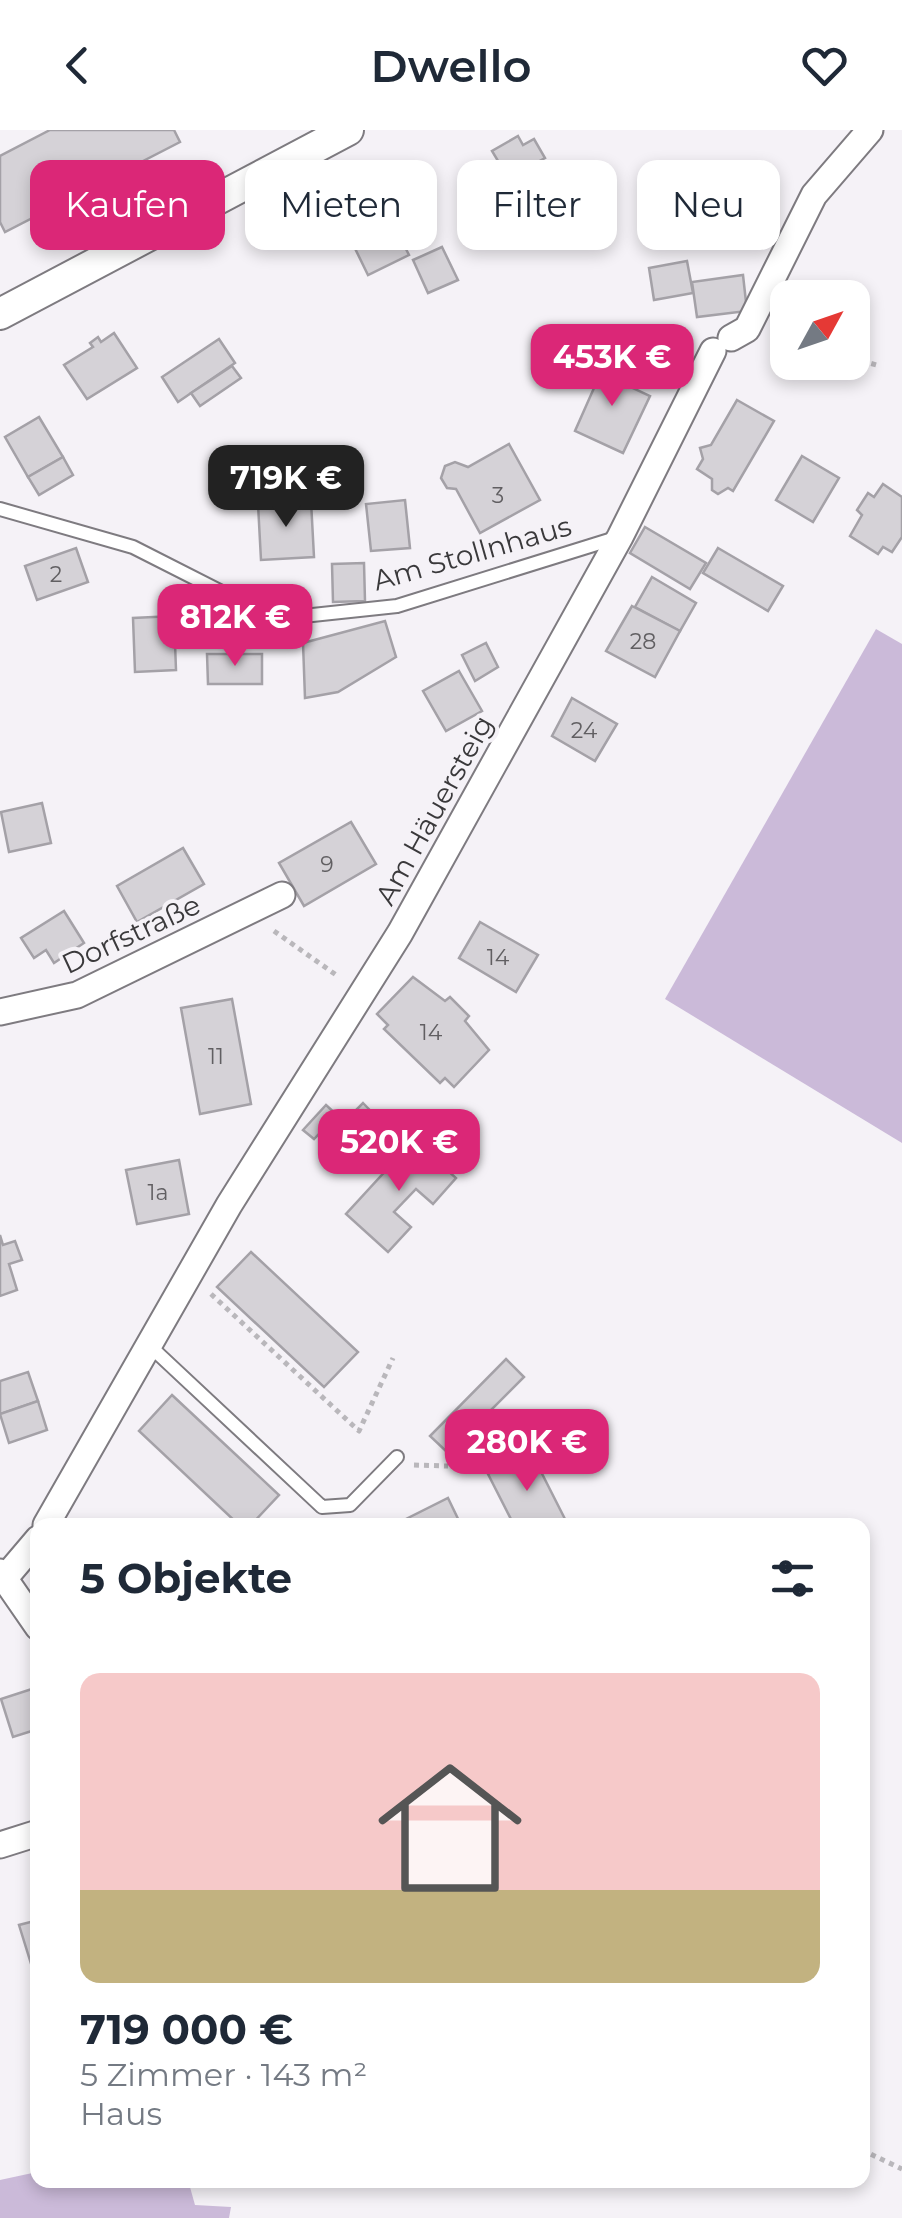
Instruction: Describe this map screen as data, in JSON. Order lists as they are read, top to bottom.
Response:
{
  "streets": {
    "street": ["Am Häuersteig", "Dorfstraße"],
    "lane": ["Am Stollnhaus"]
  },
  "crossings": [
    ["Am Stollnhaus", "Am Häuersteig"]
  ],
  "house_numbers": [
    "3",
    "2",
    "28",
    "24",
    "9",
    "14",
    "14",
    "11",
    "1a"
  ],
  "north": "top right",
  "page": {
    "header": "Dwello",
    "chip": [
      "Kaufen",
      "Mieten",
      "Filter",
      "Neu"
    ],
    "price": [
      "453K €",
      "719K €",
      "812K €",
      "520K €",
      "280K €"
    ],
    "heading": "5 Objekte",
    "list": [
      {
        "name": "719 000 €",
        "note": "5 Zimmer · 143 m² · Haus"
      }
    ]
  }
}
